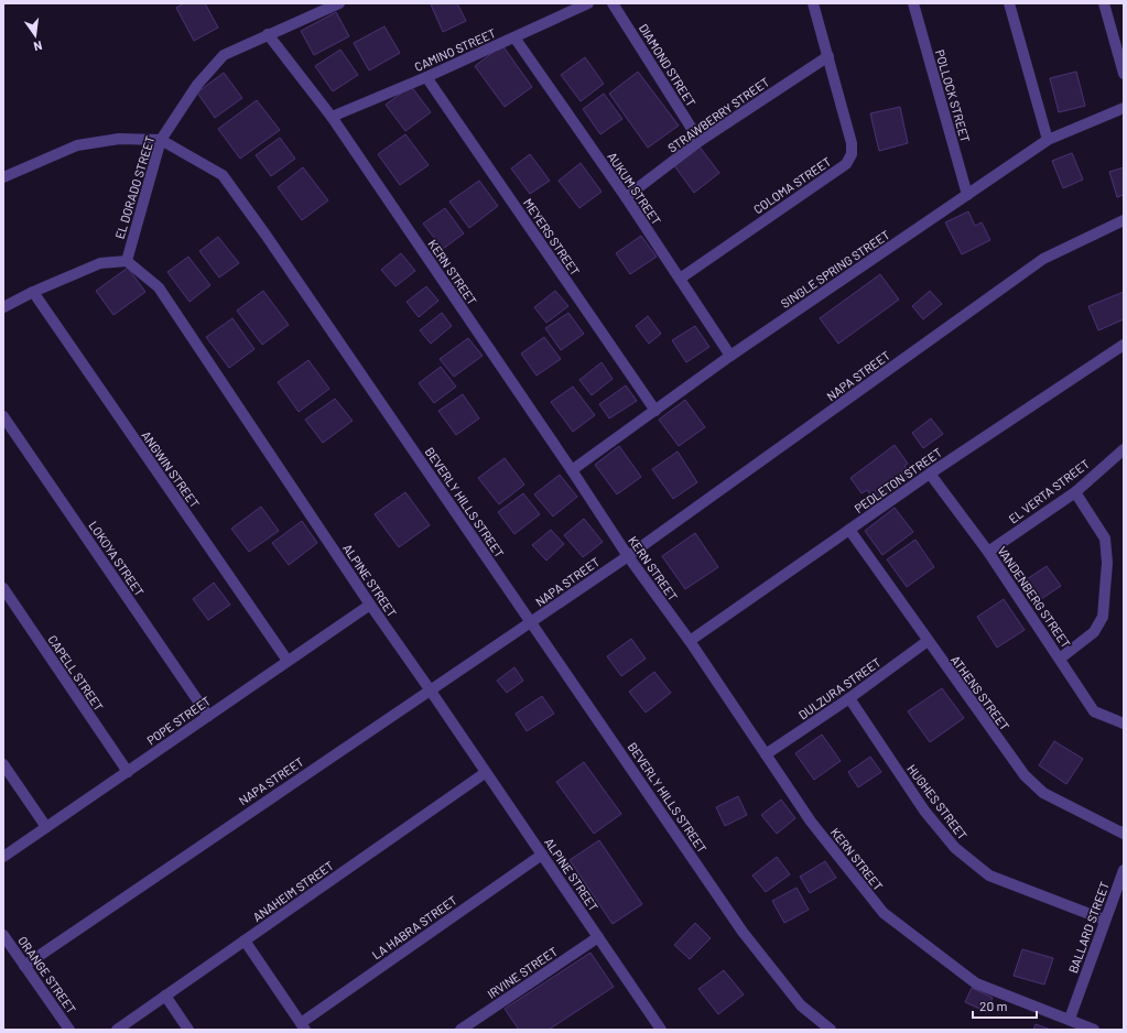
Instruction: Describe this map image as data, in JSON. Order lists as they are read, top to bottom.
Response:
{
  "streets": {
    "street": [
      "CAMINO STREET",
      "DIAMOND STREET",
      "POLLOCK STREET",
      "STRAWBERRY STREET",
      "COLOMA STREET",
      "EL DORADO STREET",
      "AUKUM STREET",
      "MEYERS STREET",
      "SINGLE SPRING STREET",
      "KERN STREET",
      "NAPA STREET",
      "ANGWIN STREET",
      "PEDLETON STREET",
      "EL VERTA STREET",
      "BEVERLY HILLS STREET",
      "LOKOYA STREET",
      "ALPINE STREET",
      "VANDENBERG STREET",
      "CAPELL STREET",
      "DULZURA STREET",
      "ATHENS STREET",
      "POPE STREET",
      "HUGHES STREET",
      "ANAHEIM STREET",
      "LA HABRA STREET",
      "BALLARD STREET",
      "IRVINE STREET",
      "ORANGE STREET"
    ]
  },
  "crossings": [
    ["CAMINO STREET", "AUKUM STREET"],
    ["CAMINO STREET", "MEYERS STREET"],
    ["CAMINO STREET", "KERN STREET"],
    ["DIAMOND STREET", "STRAWBERRY STREET"],
    ["POLLOCK STREET", "SINGLE SPRING STREET"],
    ["STRAWBERRY STREET", "COLOMA STREET"],
    ["STRAWBERRY STREET", "AUKUM STREET"],
    ["COLOMA STREET", "AUKUM STREET"],
    ["EL DORADO STREET", "KERN STREET"],
    ["EL DORADO STREET", "BEVERLY HILLS STREET"],
    ["EL DORADO STREET", "ALPINE STREET"],
    ["AUKUM STREET", "SINGLE SPRING STREET"],
    ["MEYERS STREET", "SINGLE SPRING STREET"],
    ["SINGLE SPRING STREET", "KERN STREET"],
    ["KERN STREET", "NAPA STREET"],
    ["KERN STREET", "PEDLETON STREET"],
    ["KERN STREET", "DULZURA STREET"],
    ["KERN STREET", "BALLARD STREET"],
    ["NAPA STREET", "BEVERLY HILLS STREET"],
    ["NAPA STREET", "ALPINE STREET"],
    ["NAPA STREET", "ORANGE STREET"],
    ["ANGWIN STREET", "POPE STREET"],
    ["PEDLETON STREET", "VANDENBERG STREET"],
    ["PEDLETON STREET", "ATHENS STREET"],
    ["EL VERTA STREET", "VANDENBERG STREET"],
    ["LOKOYA STREET", "POPE STREET"],
    ["ALPINE STREET", "POPE STREET"],
    ["ALPINE STREET", "ANAHEIM STREET"],
    ["ALPINE STREET", "LA HABRA STREET"],
    ["ALPINE STREET", "IRVINE STREET"],
    ["CAPELL STREET", "POPE STREET"],
    ["DULZURA STREET", "ATHENS STREET"],
    ["DULZURA STREET", "HUGHES STREET"],
    ["HUGHES STREET", "BALLARD STREET"]
  ],
  "scale_bar": "20 m",
  "north": "bottom"
}
